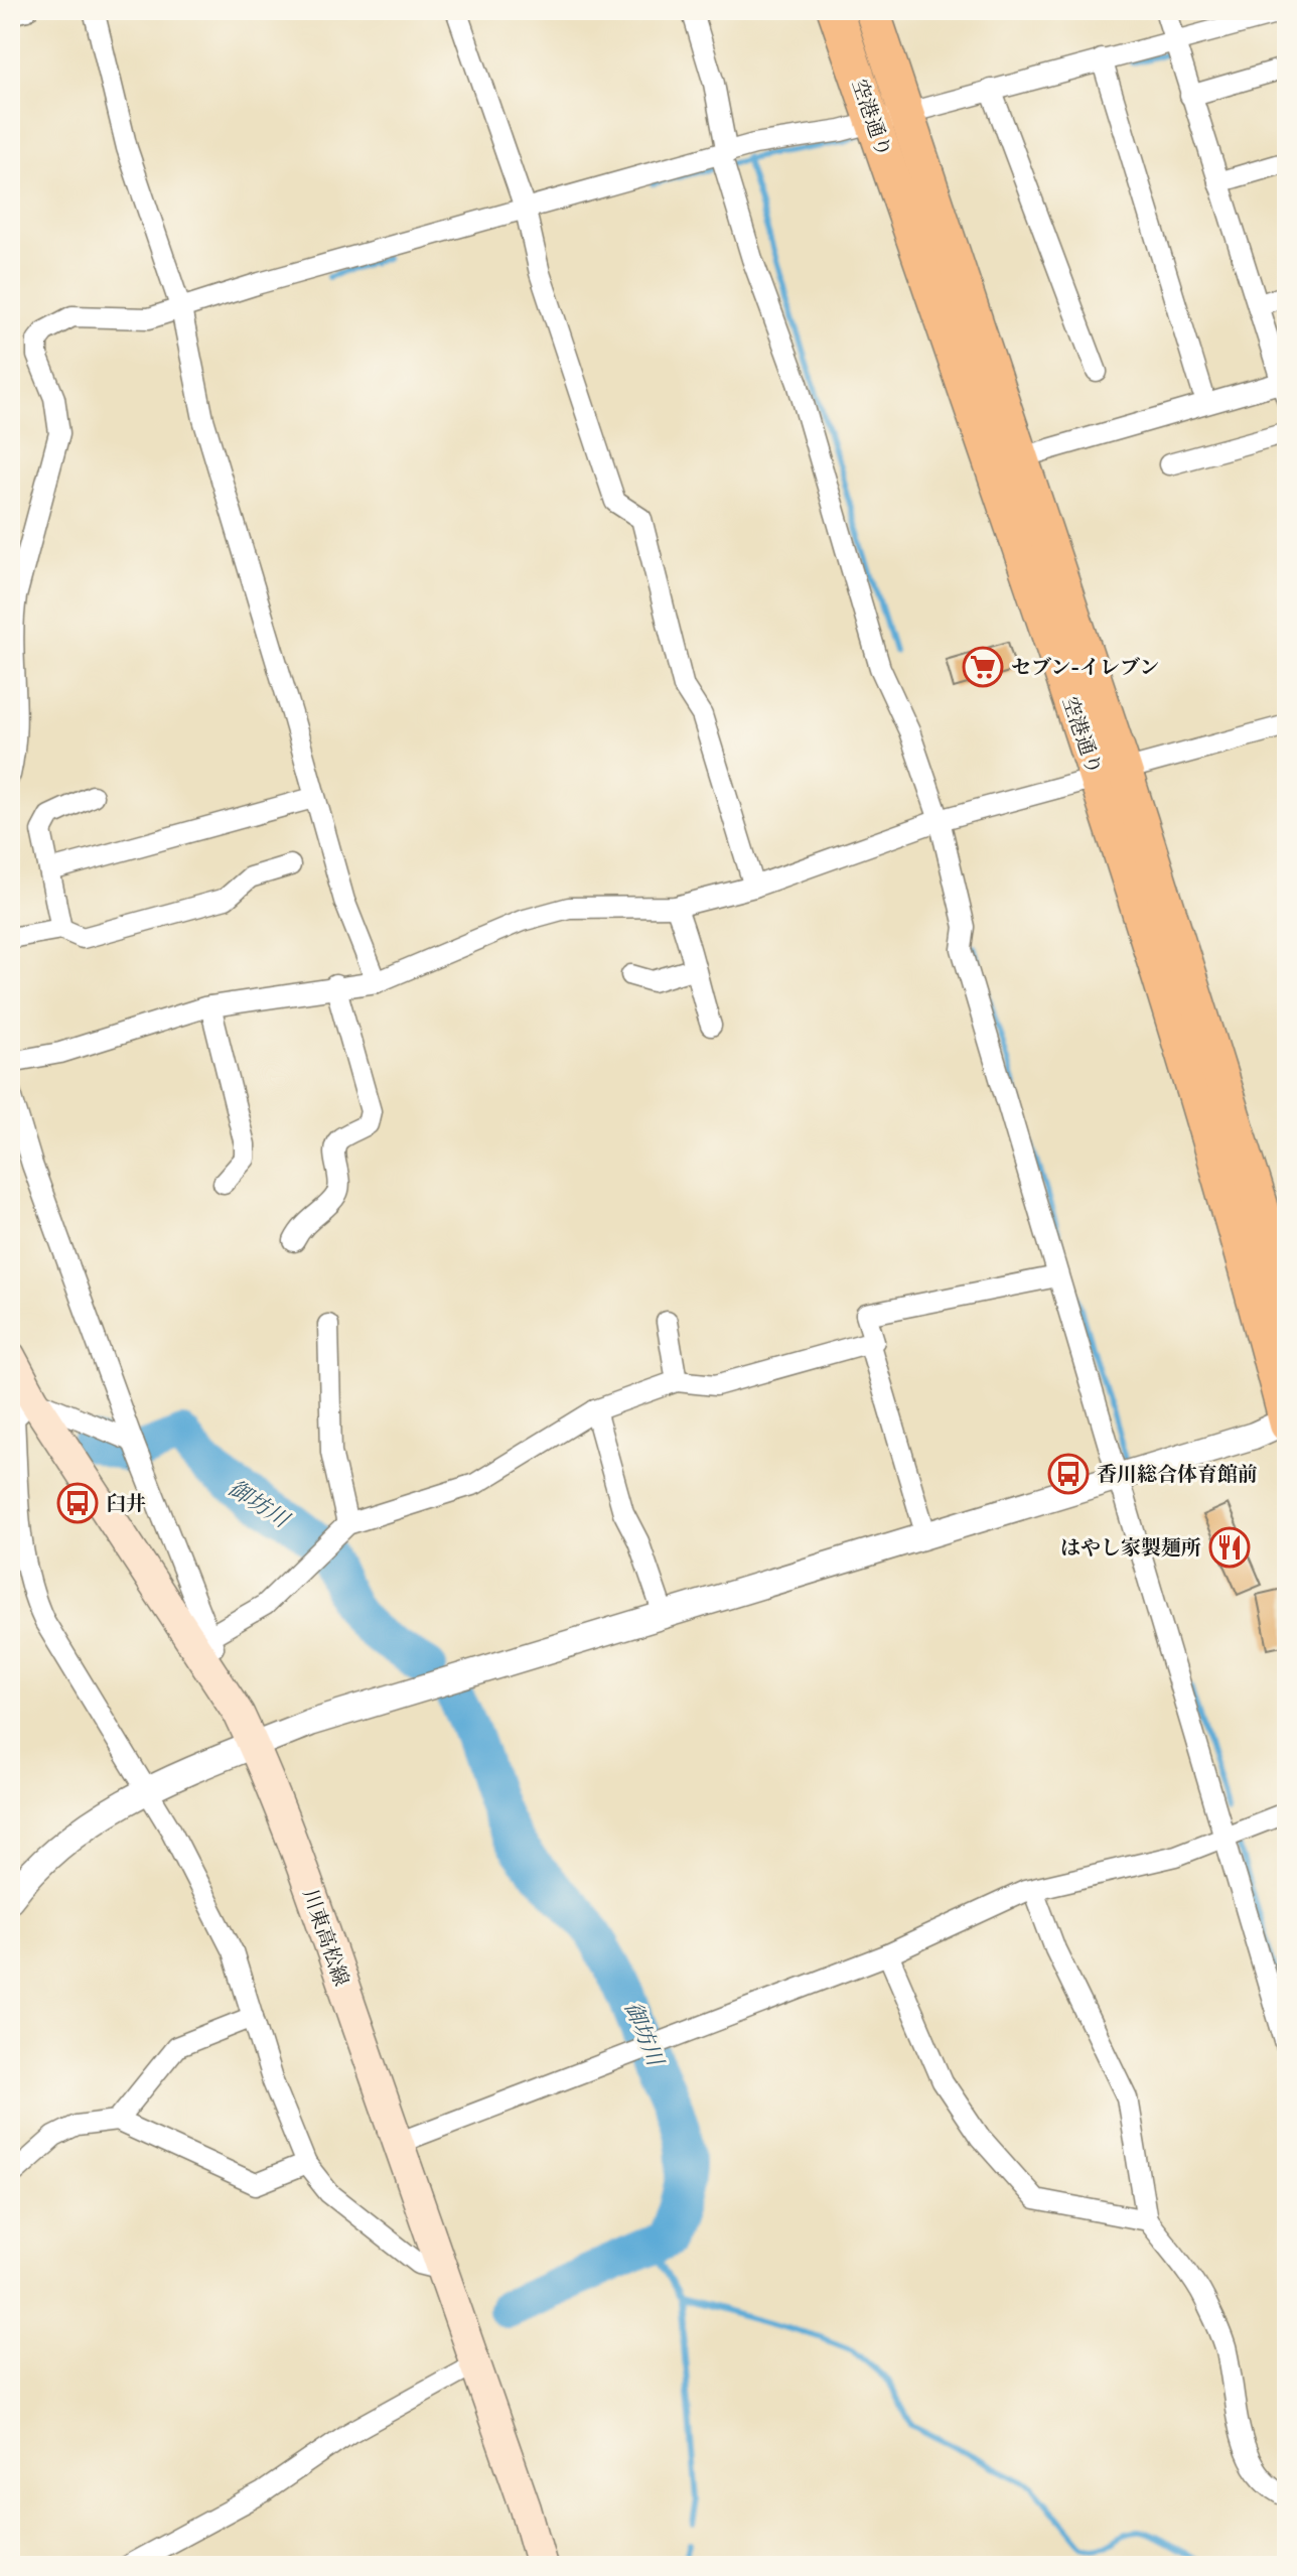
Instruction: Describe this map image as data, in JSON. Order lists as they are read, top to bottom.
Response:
{
  "streets": {
    "highway": ["空港通り"],
    "main road": ["川東高松線"]
  },
  "water": ["御坊川"],
  "places": {
    "supermarket": ["セブン-イレブン"],
    "bus stop": ["香川総合体育館前", "臼井"],
    "restaurant": ["はやし家製麺所"]
  }
}
